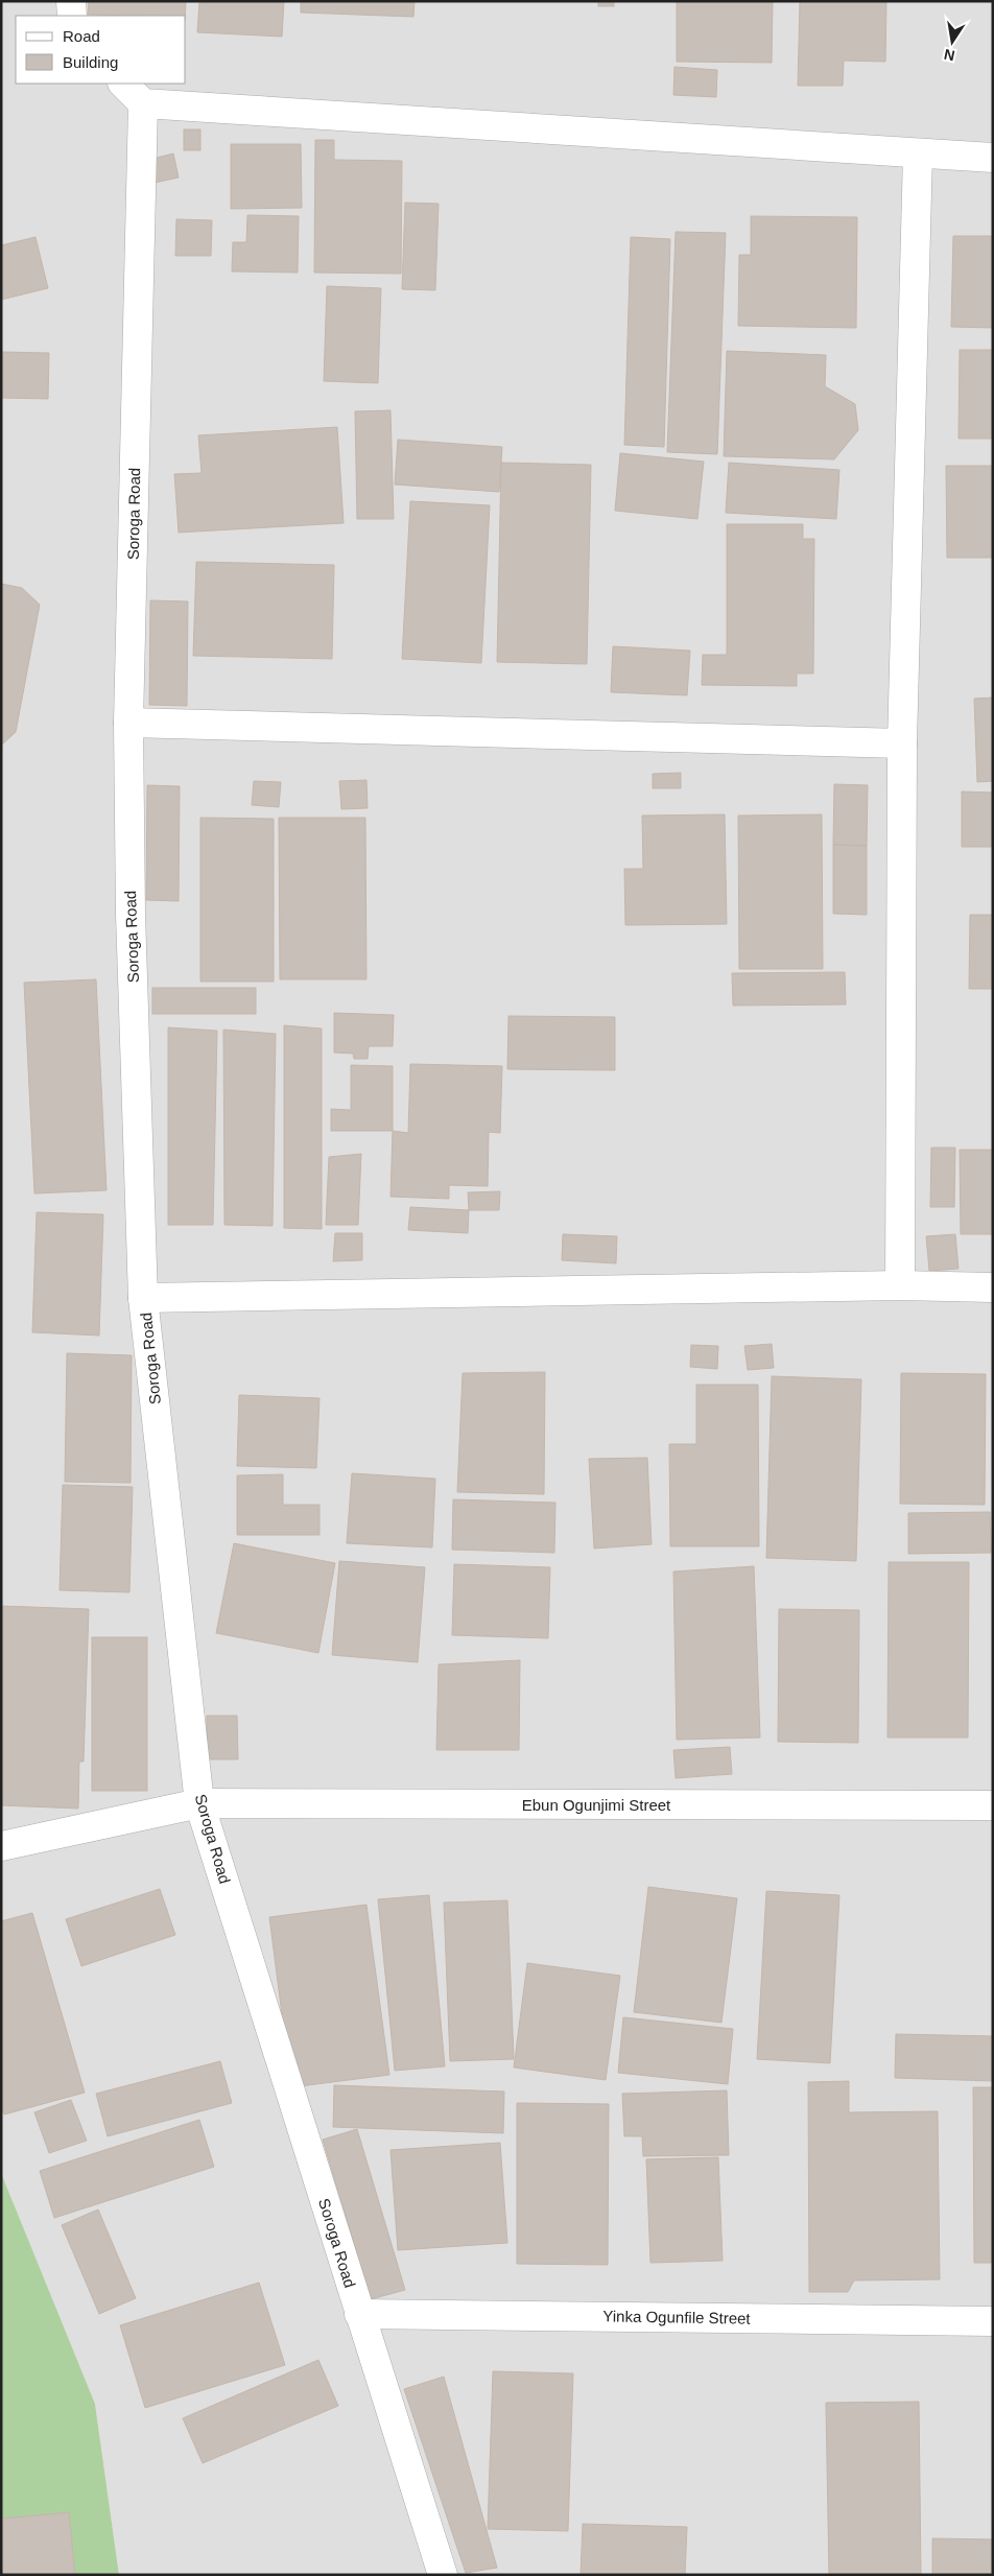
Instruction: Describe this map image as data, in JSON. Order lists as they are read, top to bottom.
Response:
{
  "streets": {
    "street": ["Soroga Road", "Ebun Ogunjimi Street", "Yinka Ogunfile Street"]
  },
  "crossings": [
    ["Soroga Road", "Ebun Ogunjimi Street"],
    ["Soroga Road", "Yinka Ogunfile Street"]
  ],
  "legend": ["Road", "Building"],
  "north": "bottom"
}
